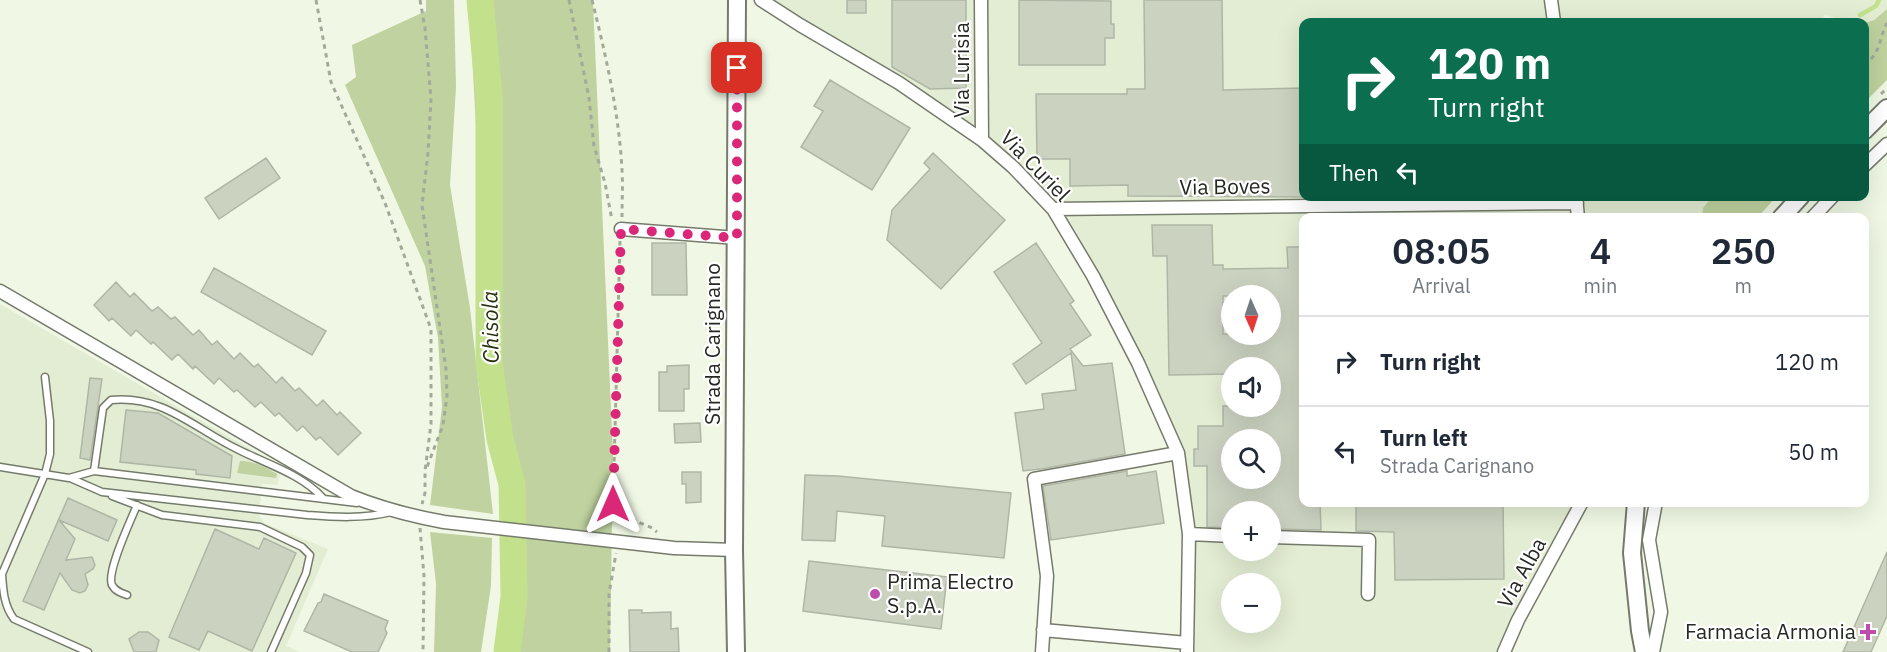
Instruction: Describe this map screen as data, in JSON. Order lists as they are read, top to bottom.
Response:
{
  "streets": {
    "main road": ["Strada Carignano"],
    "street": [
      "Via Lurisia",
      "Via Curiel",
      "Via Boves",
      "Via Alba"
    ]
  },
  "crossings": [
    ["Via Lurisia", "Via Curiel"],
    ["Via Curiel", "Via Boves"]
  ],
  "water": ["Chisola"],
  "places": {
    "other": ["Prima Electro S.p.A."],
    "health": ["Farmacia Armonia"]
  },
  "north": "bottom",
  "page": {
    "turn": ["120 m", "Turn right"],
    "then": "Then",
    "eta": [
      "08:05",
      "Arrival",
      "4",
      "min",
      "250",
      "m"
    ],
    "map_buttons": ["+", "−"],
    "list": [
      {
        "name": "Turn right",
        "value": "120 m"
      },
      {
        "name": "Turn left",
        "note": "Strada Carignano",
        "value": "50 m"
      }
    ]
  }
}
